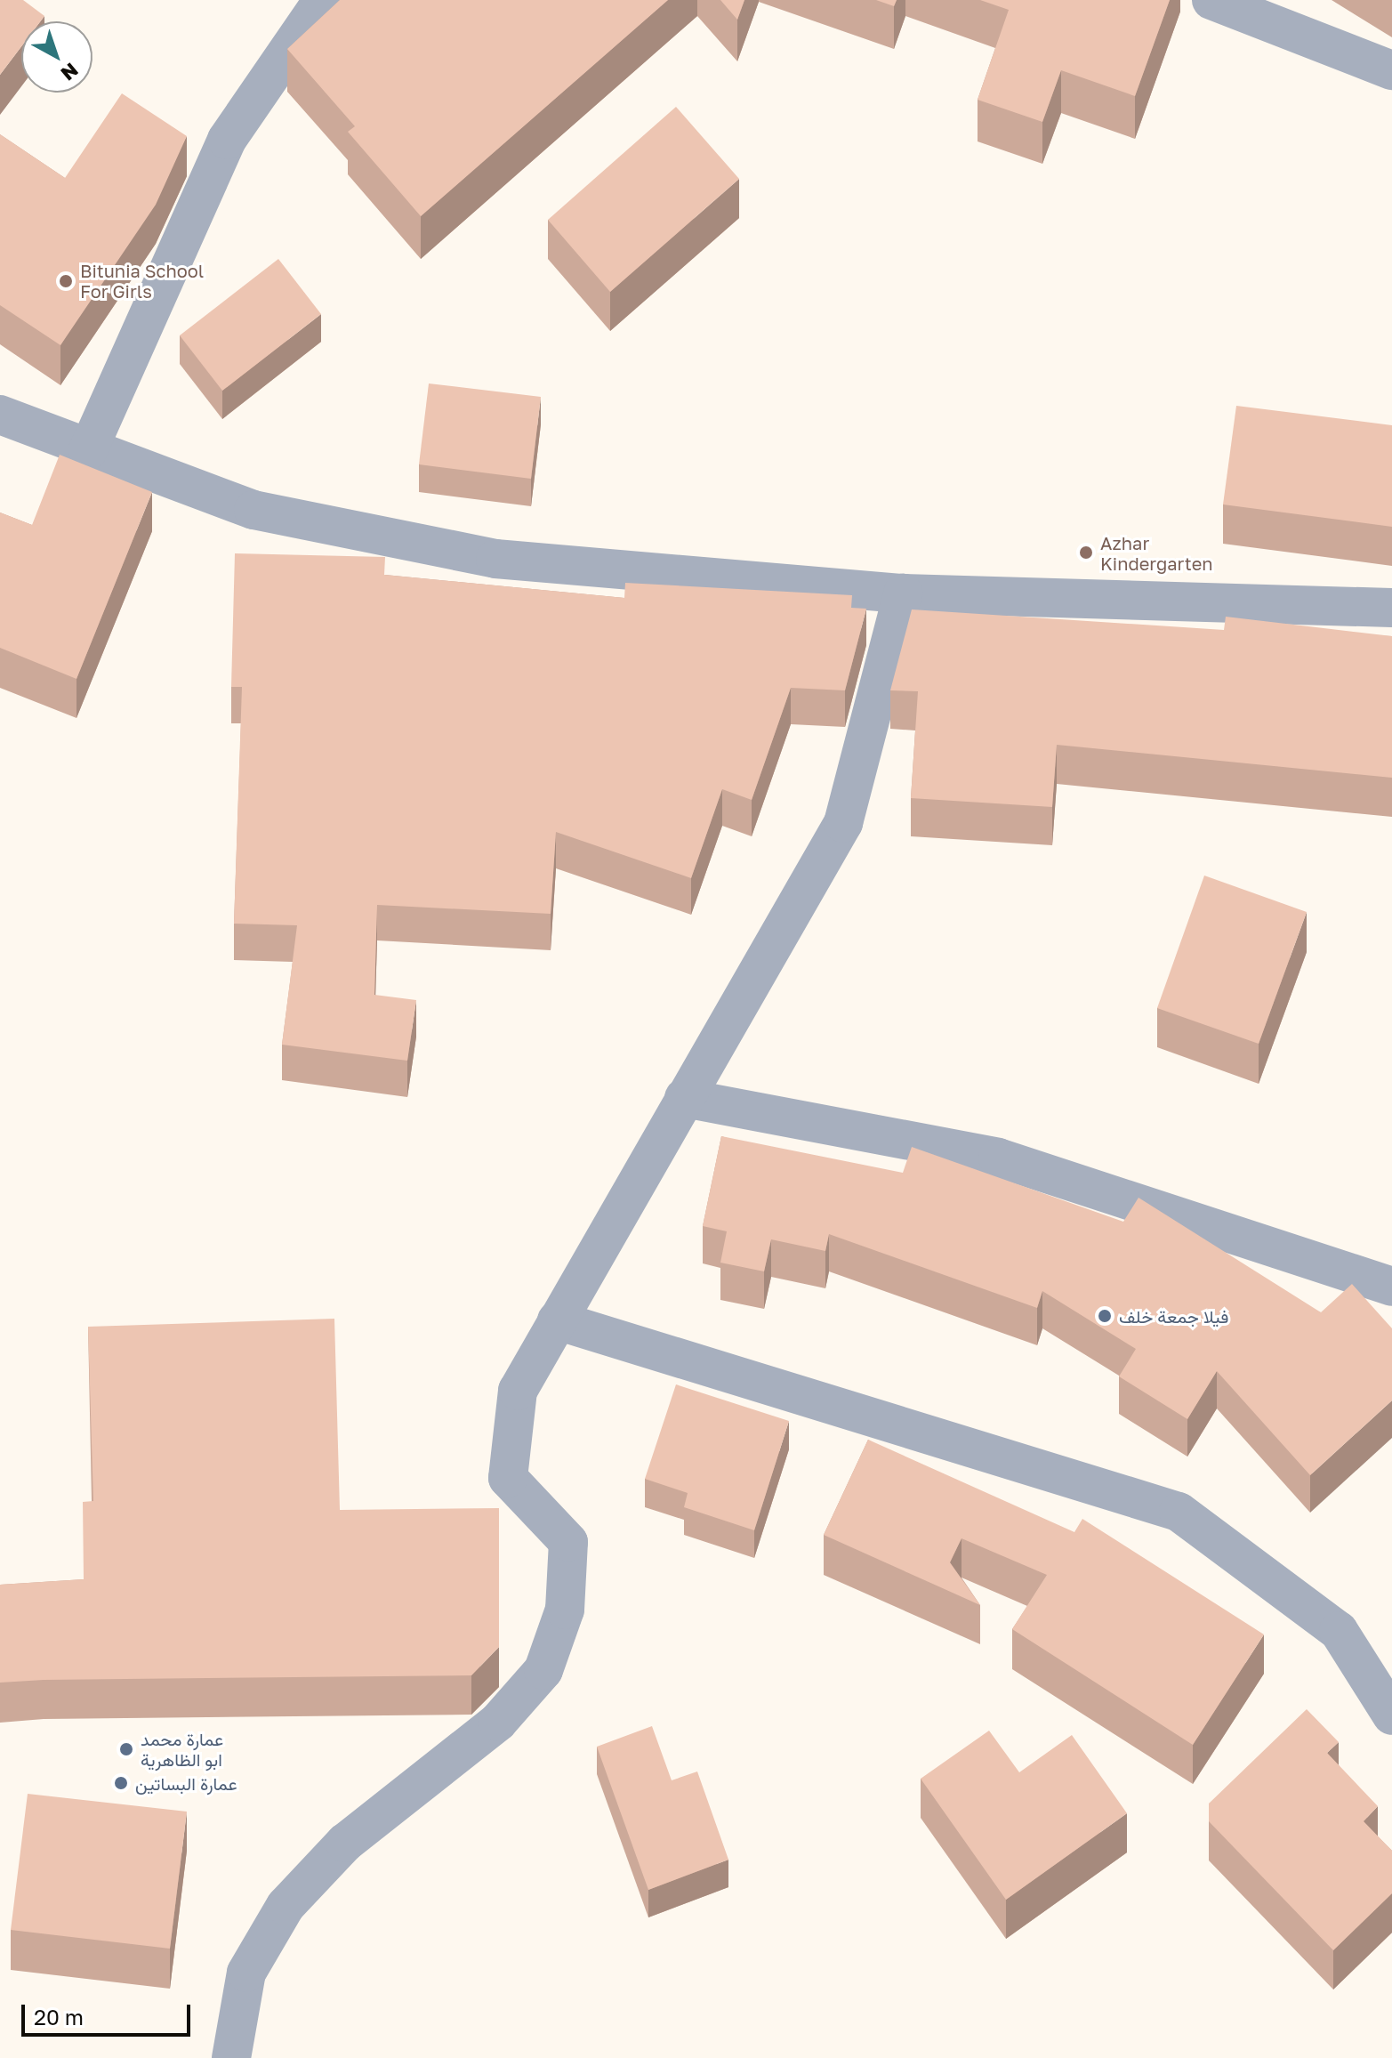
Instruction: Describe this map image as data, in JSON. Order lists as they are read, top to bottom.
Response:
{
  "places": [
    "Bitunia School For Girls",
    "Azhar Kindergarten",
    "فيلا جمعة خلف",
    "عمارة محمد ابو الظاهرية",
    "عمارة البساتين"
  ],
  "scale_bar": "20 m",
  "north": "bottom right"
}
